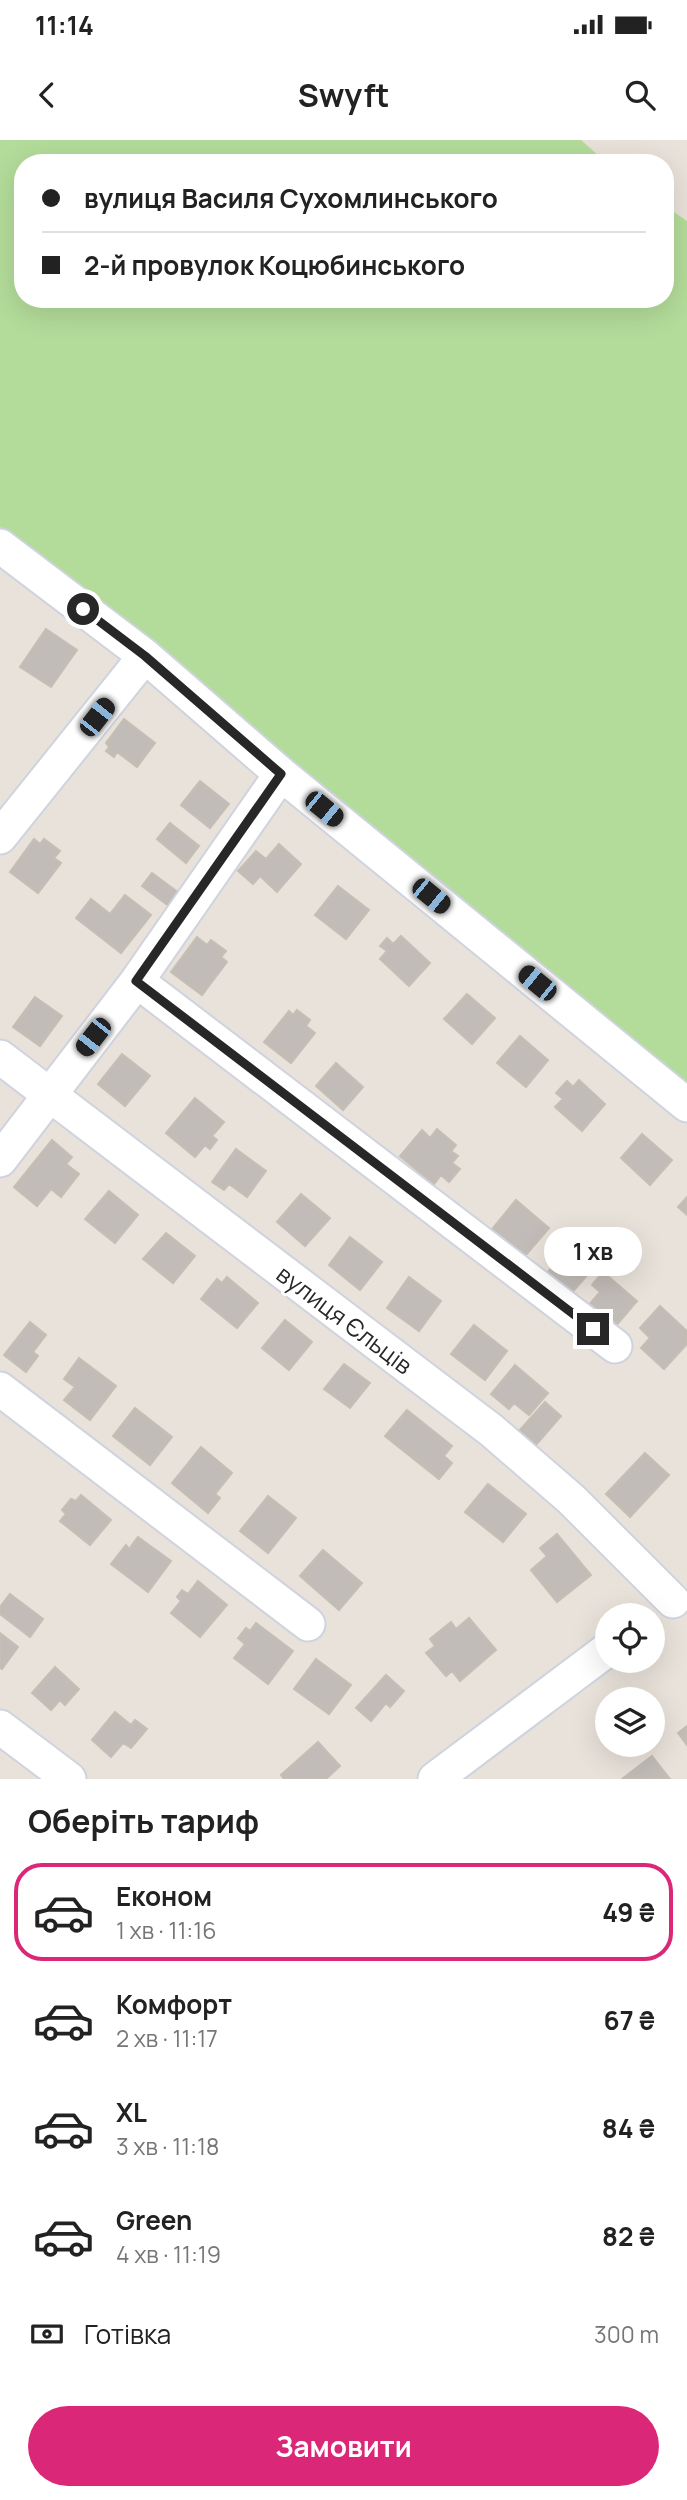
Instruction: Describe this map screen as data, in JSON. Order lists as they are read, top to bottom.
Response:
{
  "streets": {
    "street": ["вулиця Єльців"]
  },
  "page": {
    "status": "11:14",
    "header": "Swyft",
    "banner": ["вулиця Василя Сухомлинського", "2-й провулок Коцюбинського"],
    "bubble": "1 хв",
    "heading": "Оберіть тариф",
    "list": [
      {
        "name": "Економ",
        "note": "1 хв · 11:16",
        "value": "49 ₴"
      },
      {
        "name": "Комфорт",
        "note": "2 хв · 11:17",
        "value": "67 ₴"
      },
      {
        "name": "XL",
        "note": "3 хв · 11:18",
        "value": "84 ₴"
      },
      {
        "name": "Green",
        "note": "4 хв · 11:19",
        "value": "82 ₴"
      }
    ],
    "pay": ["Готівка", "300 m"],
    "buttons": "Замовити"
  }
}
